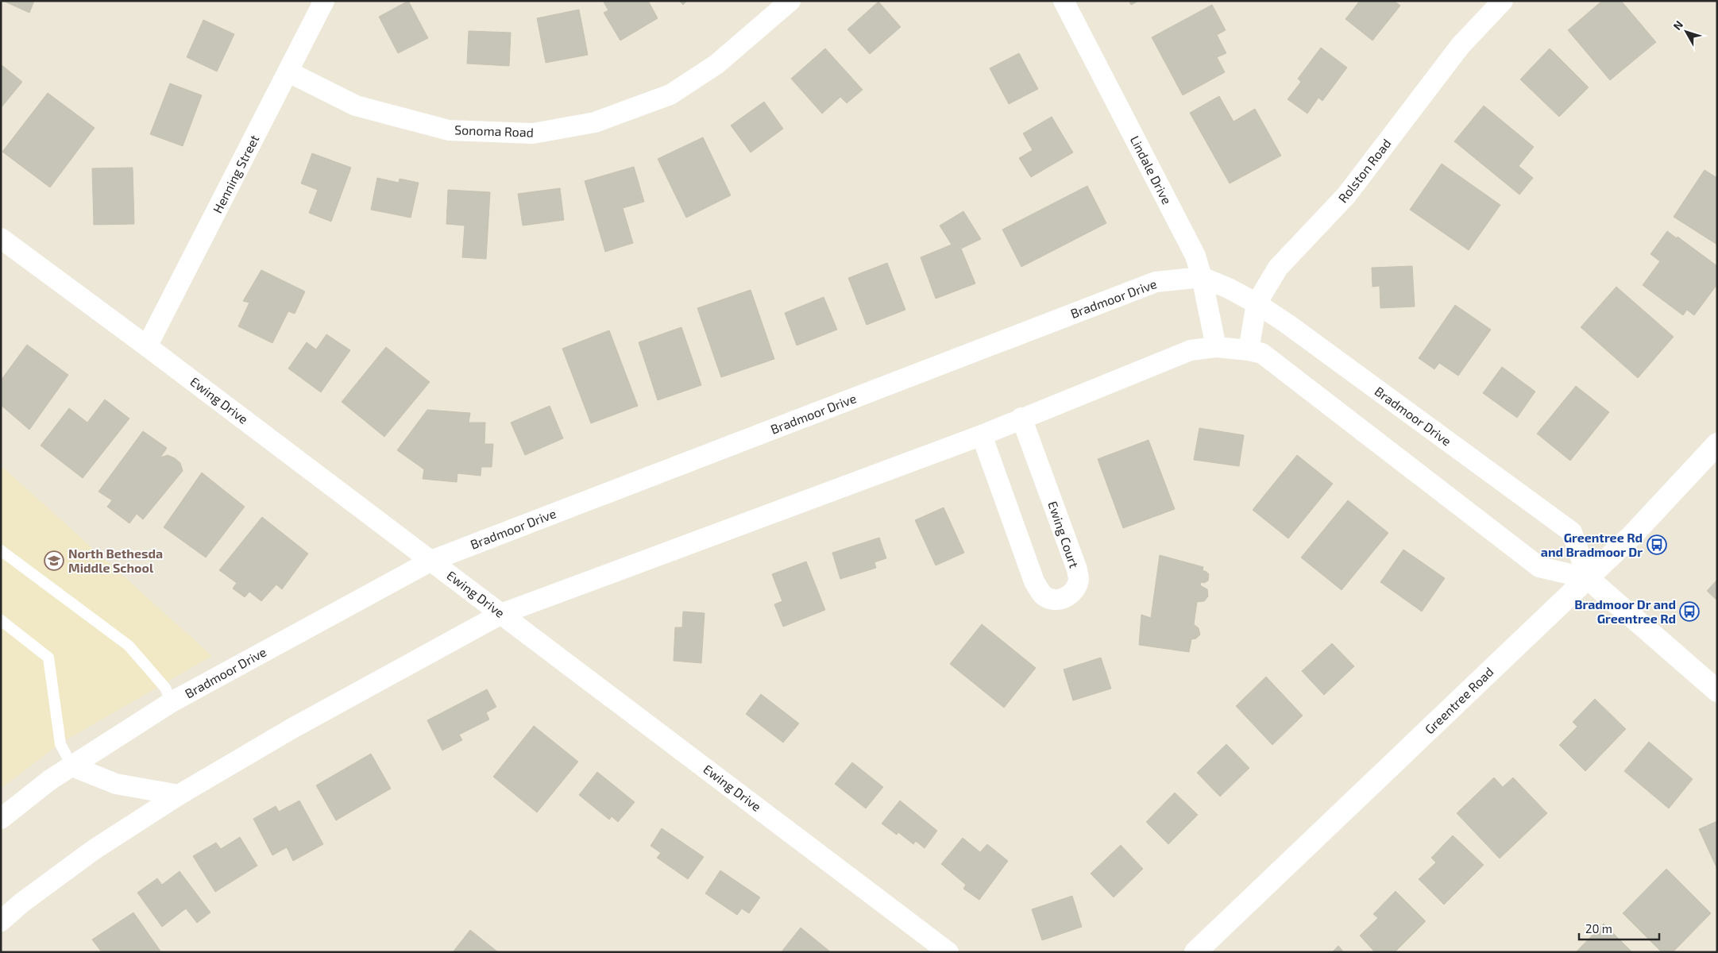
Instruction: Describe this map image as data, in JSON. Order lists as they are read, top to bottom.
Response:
{
  "streets": {
    "street": [
      "Sonoma Road",
      "Lindale Drive",
      "Rolston Road",
      "Henning Street",
      "Bradmoor Drive",
      "Ewing Drive",
      "Ewing Court",
      "Greentree Road"
    ]
  },
  "crossings": [
    ["Sonoma Road", "Henning Street"],
    ["Lindale Drive", "Bradmoor Drive"],
    ["Rolston Road", "Bradmoor Drive"],
    ["Henning Street", "Ewing Drive"],
    ["Bradmoor Drive", "Ewing Drive"],
    ["Bradmoor Drive", "Ewing Court"],
    ["Bradmoor Drive", "Greentree Road"]
  ],
  "places": {
    "bus stop": ["Greentree Rd and Bradmoor Dr", "Bradmoor Dr and Greentree Rd"],
    "school or university": ["North Bethesda Middle School"]
  },
  "scale_bar": "20 m",
  "north": "top left"
}
